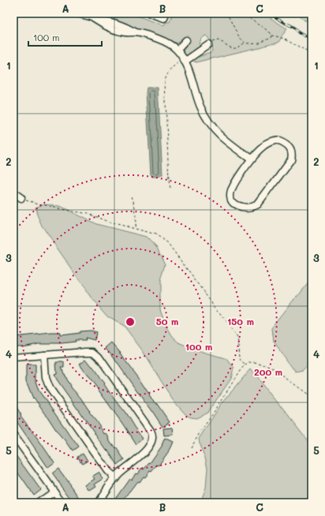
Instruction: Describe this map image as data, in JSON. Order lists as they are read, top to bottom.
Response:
{
  "scale_bar": "100 m",
  "grid": {
    "columns": ["A", "B", "C"],
    "rows": [
      "1",
      "2",
      "3",
      "4",
      "5"
    ]
  },
  "rings": [
    "50 m",
    "150 m",
    "100 m",
    "200 m"
  ]
}
